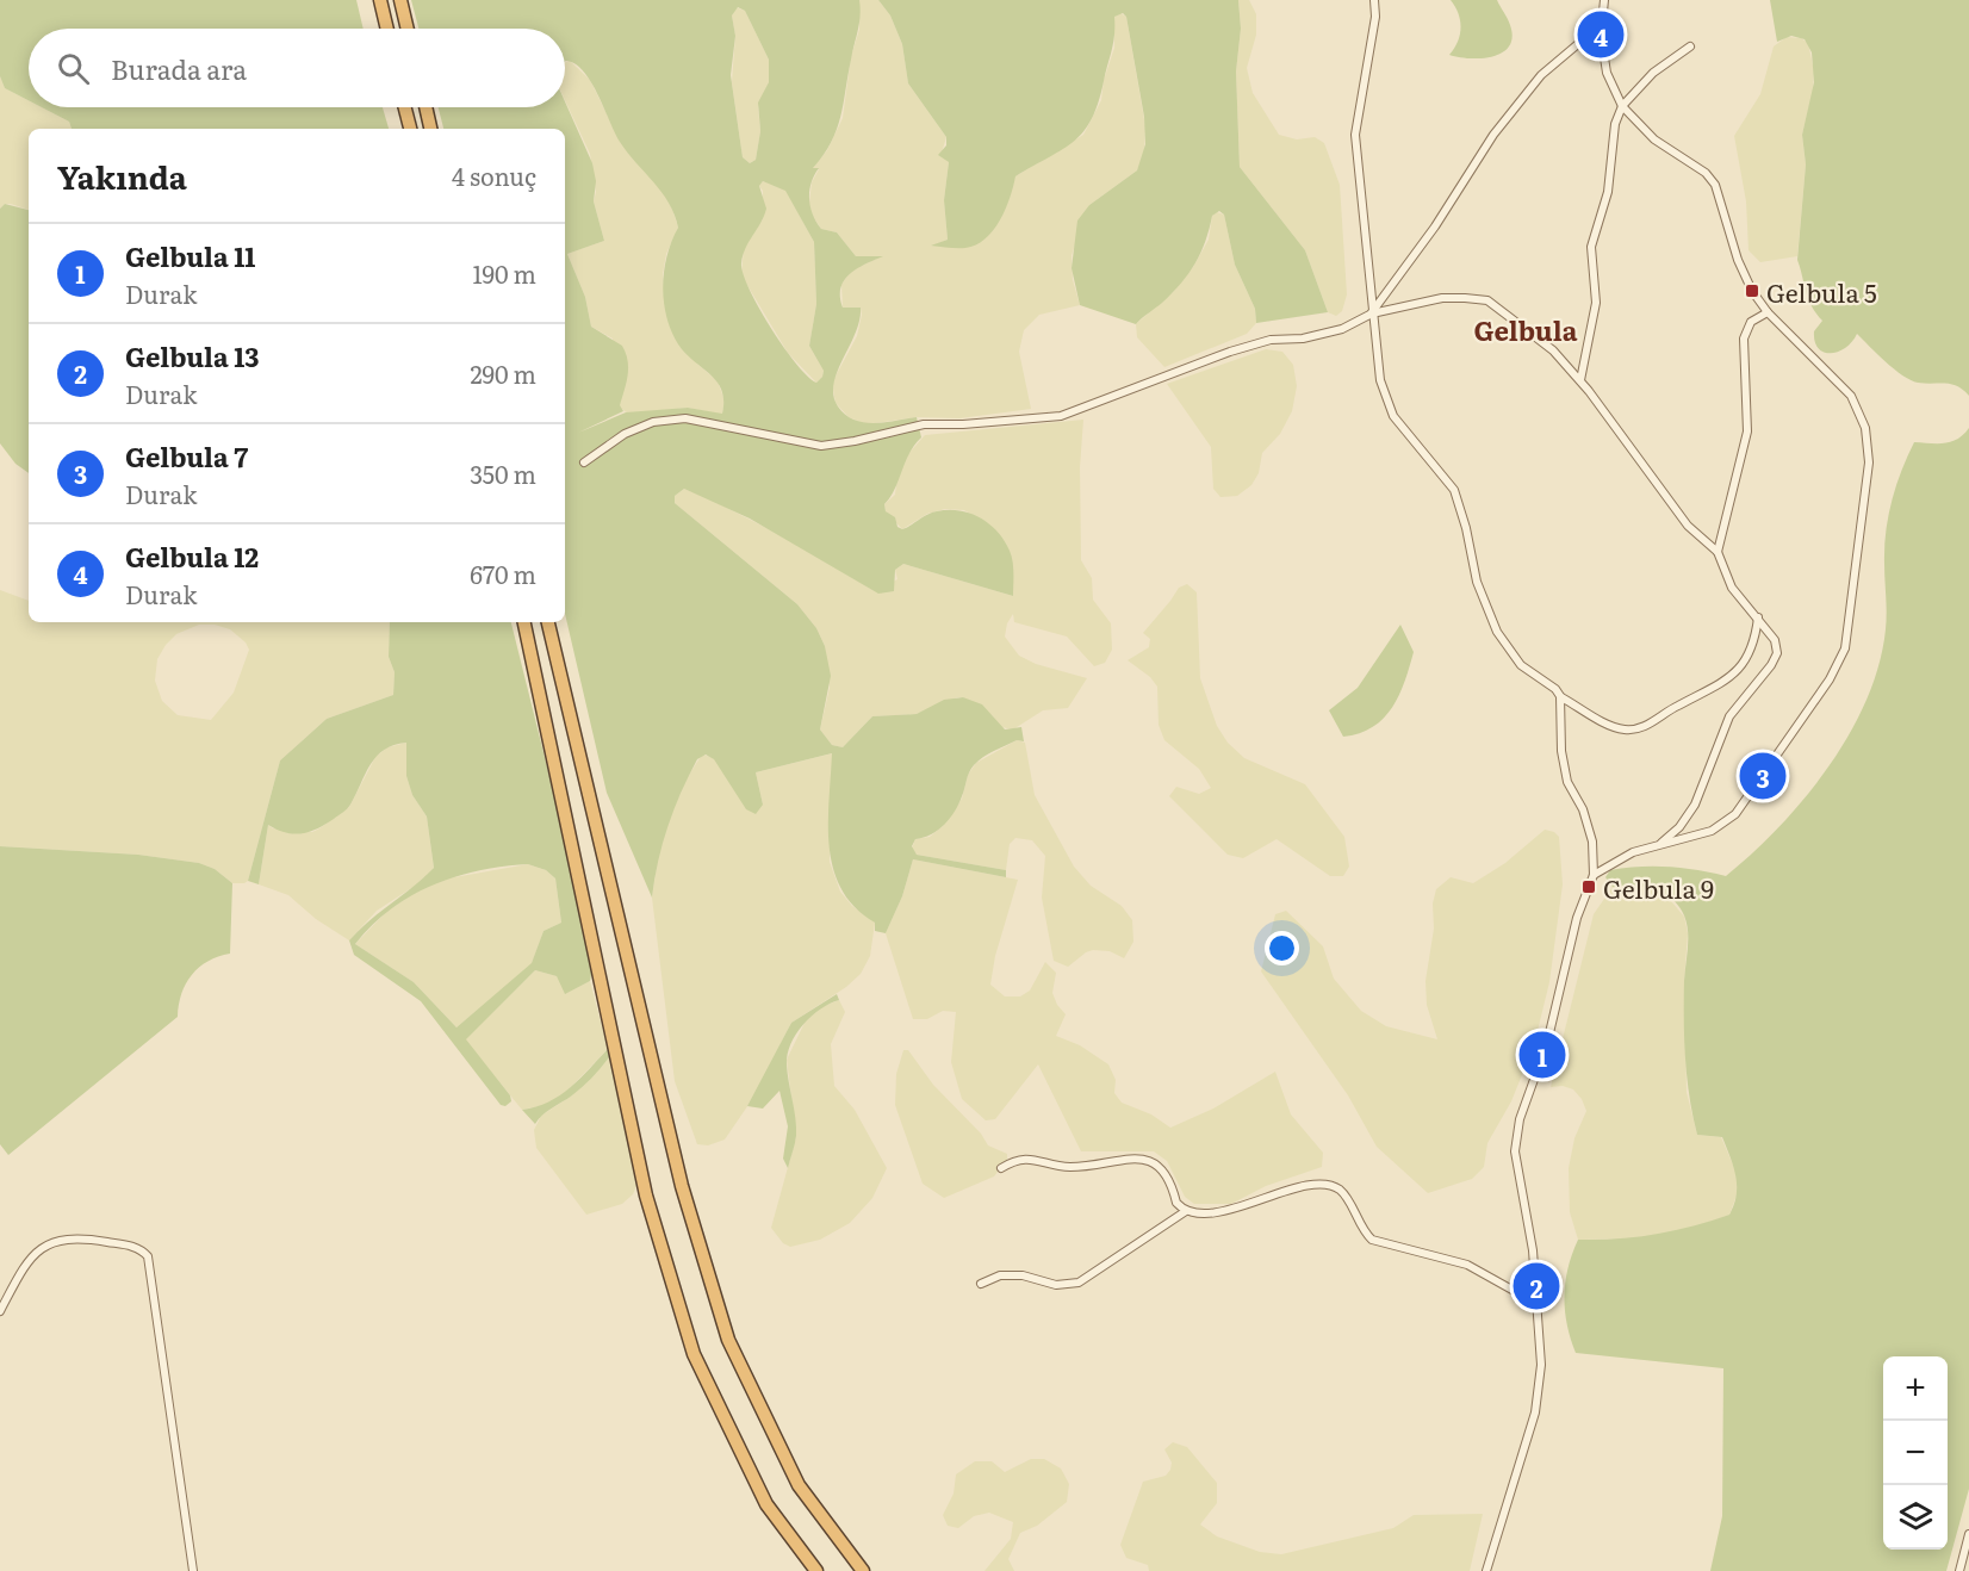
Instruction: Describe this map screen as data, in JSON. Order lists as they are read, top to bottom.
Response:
{
  "districts": ["Gelbula"],
  "places": {
    "transit": ["Gelbula 5", "Gelbula 9"]
  },
  "page": {
    "pins": [
      "4",
      "3",
      "1",
      "2"
    ],
    "search": "Burada ara",
    "heading": ["Yakında", "4 sonuç"],
    "list": [
      {
        "mark": "1",
        "name": "Gelbula 11",
        "note": "Durak",
        "value": "190 m"
      },
      {
        "mark": "2",
        "name": "Gelbula 13",
        "note": "Durak",
        "value": "290 m"
      },
      {
        "mark": "3",
        "name": "Gelbula 7",
        "note": "Durak",
        "value": "350 m"
      },
      {
        "mark": "4",
        "name": "Gelbula 12",
        "note": "Durak",
        "value": "670 m"
      }
    ],
    "map_buttons": ["+", "−"]
  }
}
